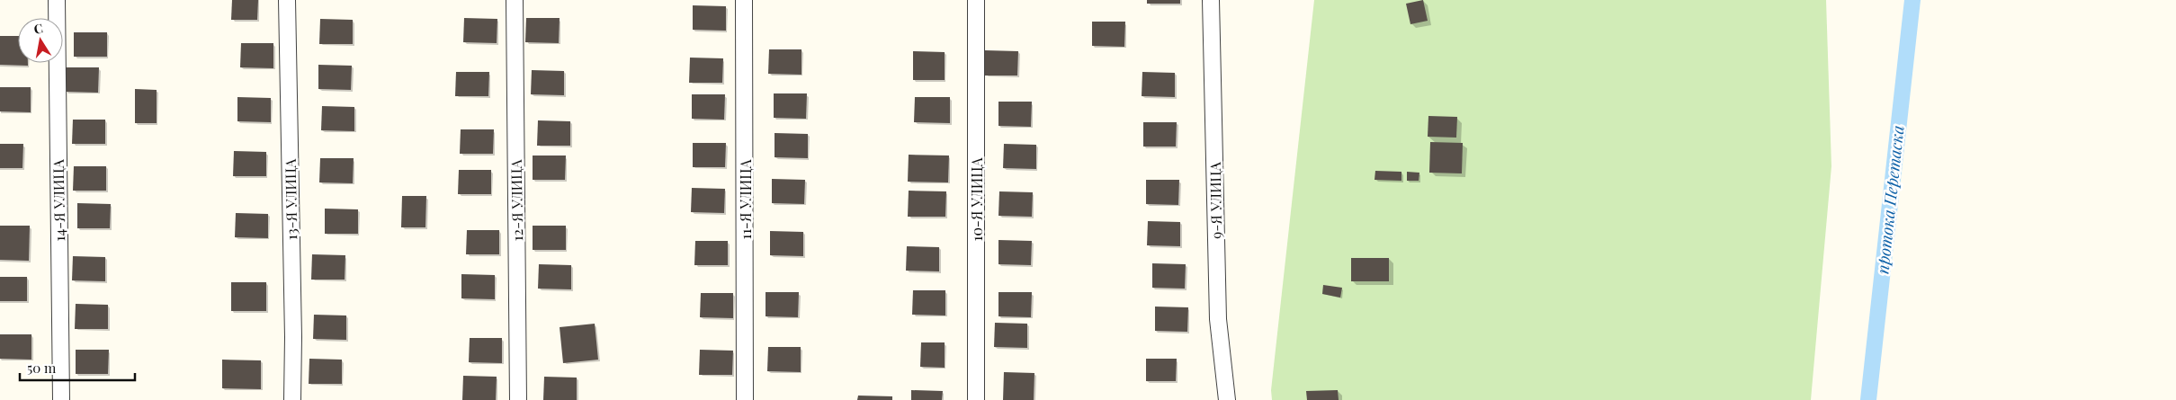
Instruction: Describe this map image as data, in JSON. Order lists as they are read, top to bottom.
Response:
{
  "streets": {
    "street": [
      "13-Я УЛИЦА",
      "11-Я УЛИЦА",
      "10-Я УЛИЦА",
      "14-Я УЛИЦА",
      "12-Я УЛИЦА",
      "9-Я УЛИЦА"
    ]
  },
  "water": ["протока Перетаска"],
  "scale_bar": "50 m",
  "north": "top"
}
